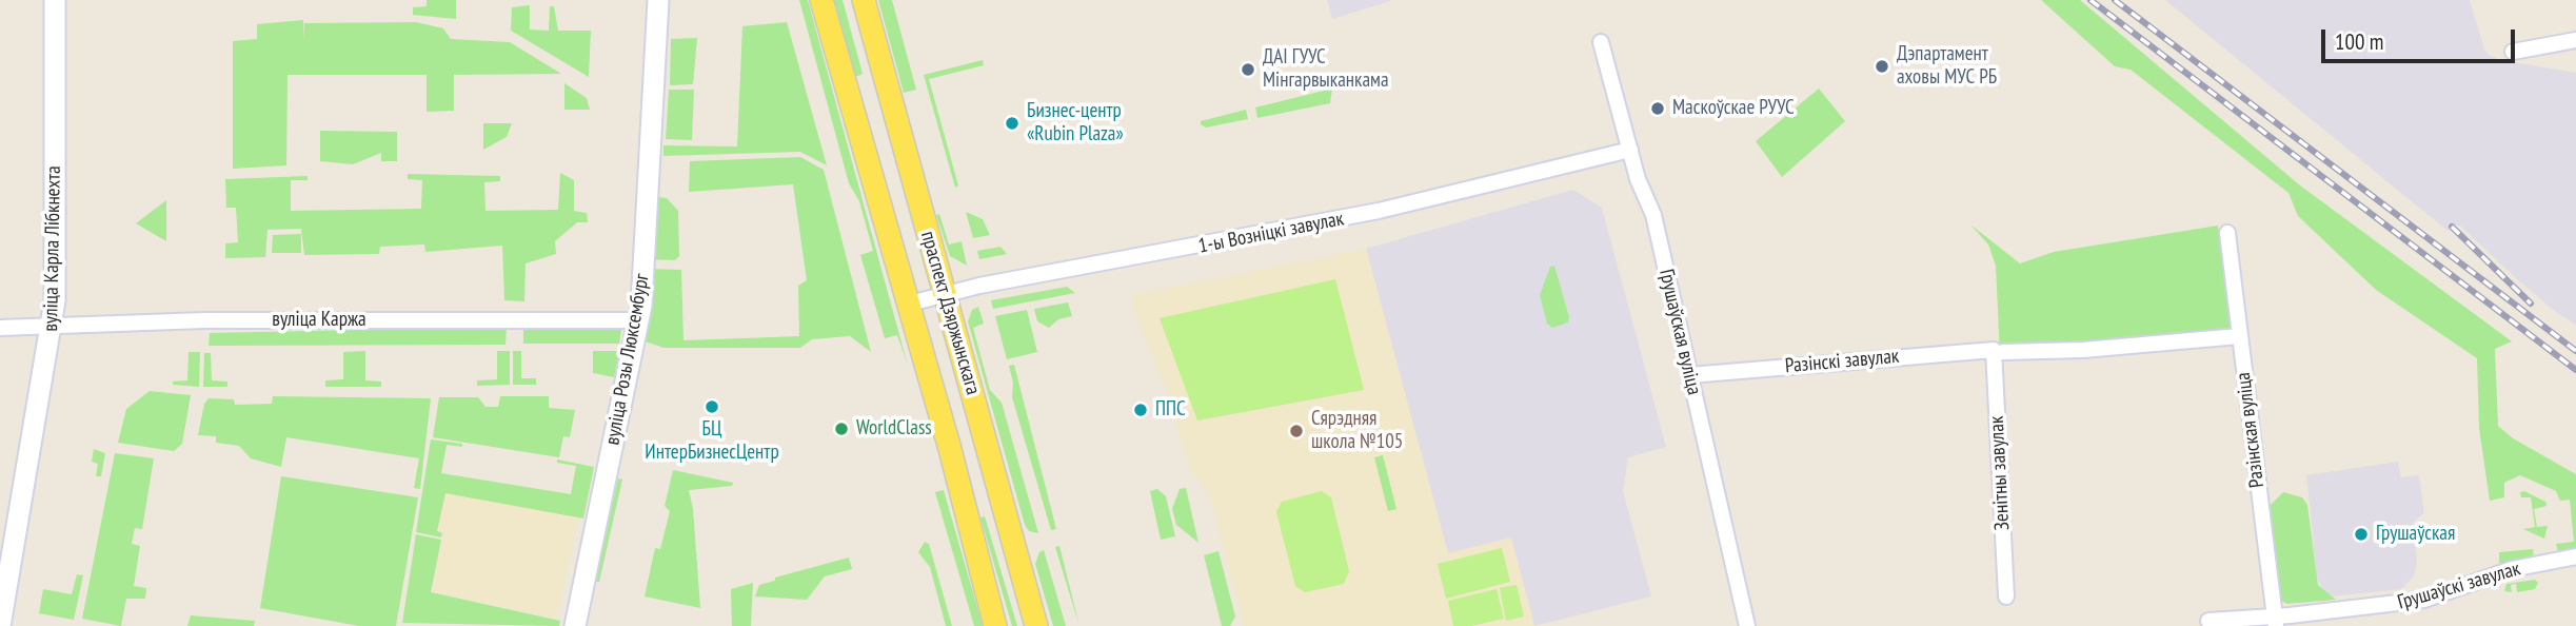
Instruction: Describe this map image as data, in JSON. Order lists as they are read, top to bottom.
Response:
{
  "streets": {
    "main road": ["праспект Дзяржынскага"],
    "street": [
      "1-ы Возніцкі завулак",
      "вуліца Карла Лібкнехта",
      "вуліца Каржа",
      "Грушаўская вуліца",
      "вуліца Розы Люксембург",
      "Разінскі завулак",
      "Разінская вуліца",
      "Зенітны завулак",
      "Грушаўскі завулак"
    ]
  },
  "crossings": [
    ["1-ы Возніцкі завулак", "праспект Дзяржынскага"],
    ["1-ы Возніцкі завулак", "Грушаўская вуліца"],
    ["вуліца Карла Лібкнехта", "вуліца Каржа"],
    ["вуліца Каржа", "вуліца Розы Люксембург"],
    ["Грушаўская вуліца", "Разінскі завулак"],
    ["Разінскі завулак", "Разінская вуліца"],
    ["Разінскі завулак", "Зенітны завулак"],
    ["Разінская вуліца", "Грушаўскі завулак"]
  ],
  "places": [
    "Дэпартамент аховы МУС РБ",
    "ДАІ ГУУС Мінгарвыканкама",
    "Маскоўскае РУУС",
    "Бизнес-центр «Rubin Plaza»",
    "БЦ ИнтерБизнесЦентр",
    "ППС",
    "WorldClass",
    "Сярэдняя школа №105",
    "Грушаўская"
  ],
  "scale_bar": "100 m"
}
